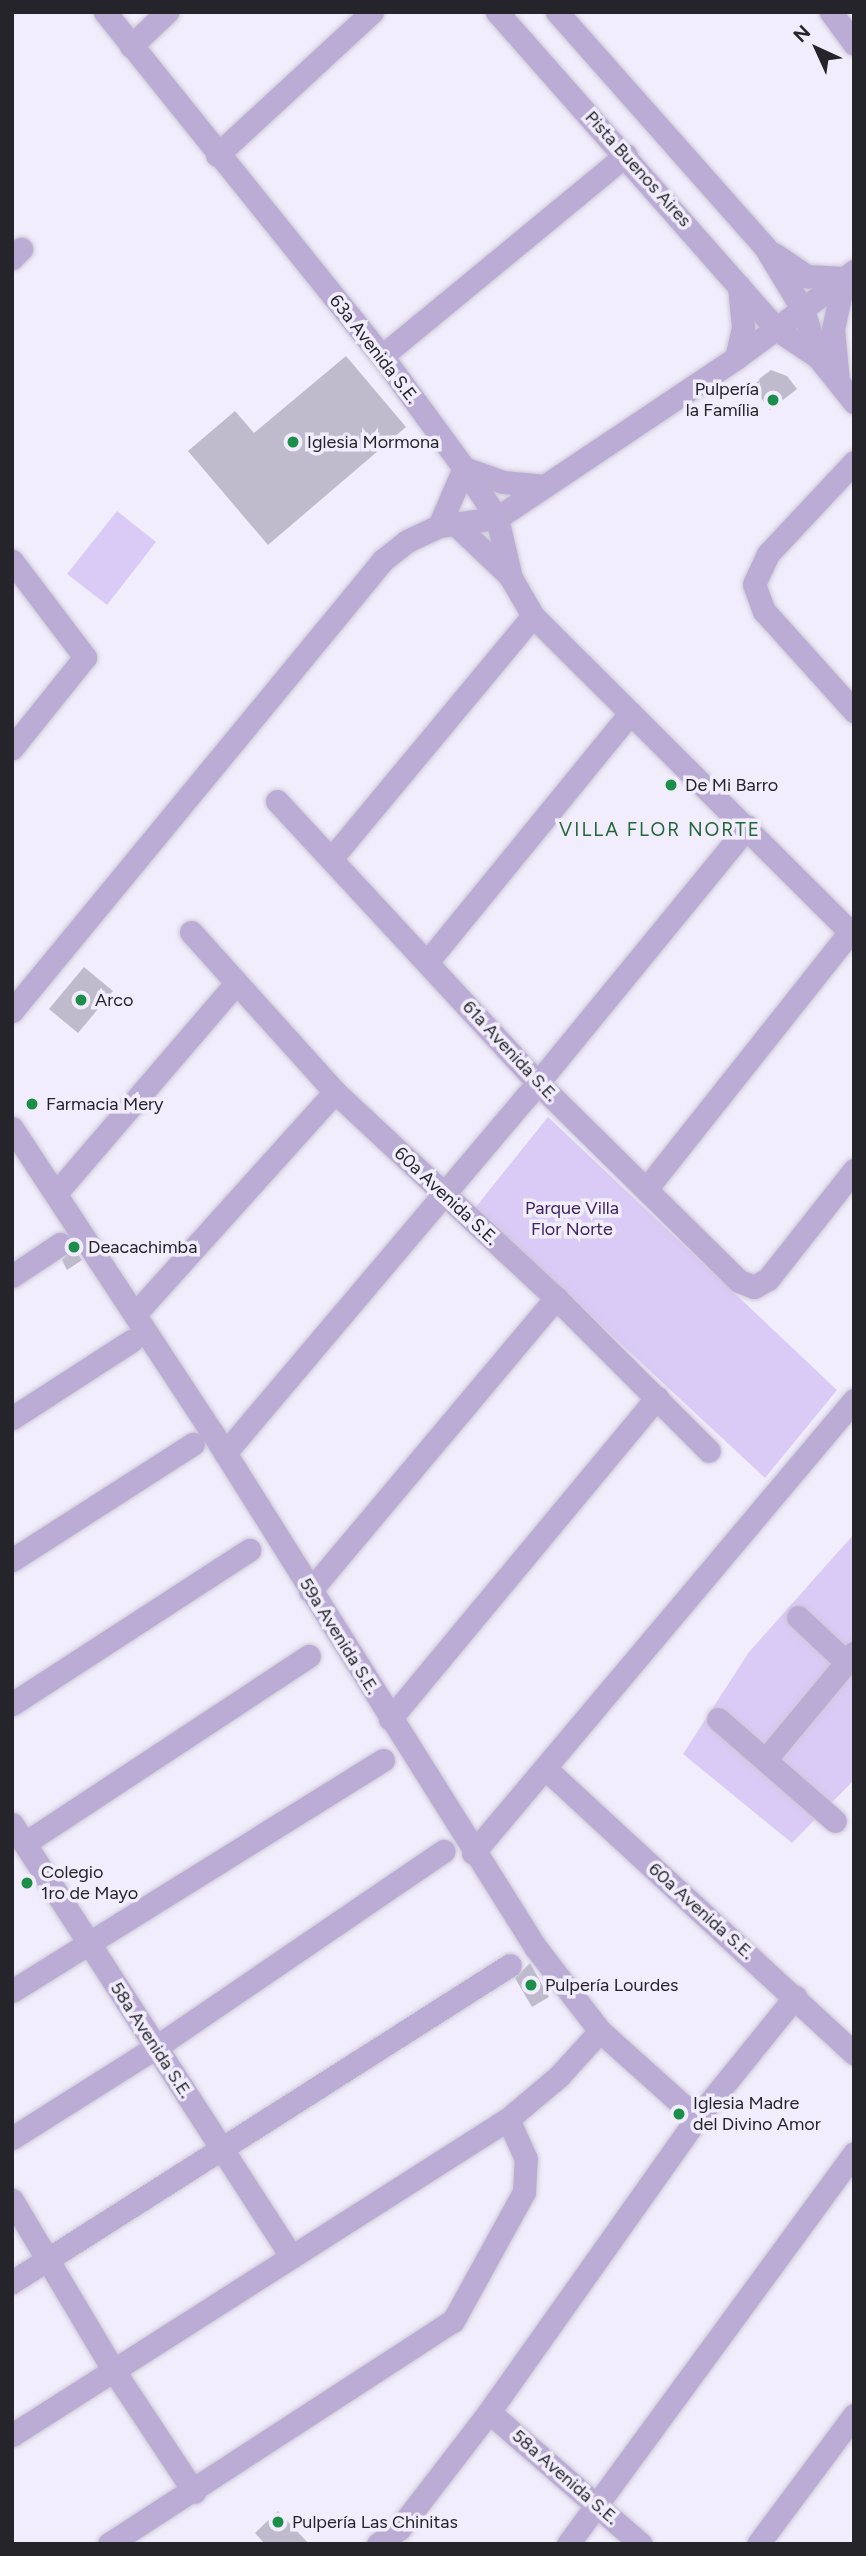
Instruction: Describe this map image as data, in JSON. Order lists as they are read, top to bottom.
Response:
{
  "streets": {
    "street": [
      "Pista Buenos Aires",
      "63a Avenida S.E.",
      "61a Avenida S.E.",
      "60a Avenida S.E.",
      "59a Avenida S.E.",
      "58a Avenida S.E."
    ]
  },
  "districts": ["VILLA FLOR NORTE"],
  "parks": ["Parque Villa Flor Norte"],
  "places": [
    "Pulpería la Família",
    "Iglesia Mormona",
    "De Mi Barro",
    "Arco",
    "Farmacia Mery",
    "Deacachimba",
    "Colegio 1ro de Mayo",
    "Pulpería Lourdes",
    "Iglesia Madre del Divino Amor",
    "Pulpería Las Chinitas"
  ],
  "north": "top left"
}
